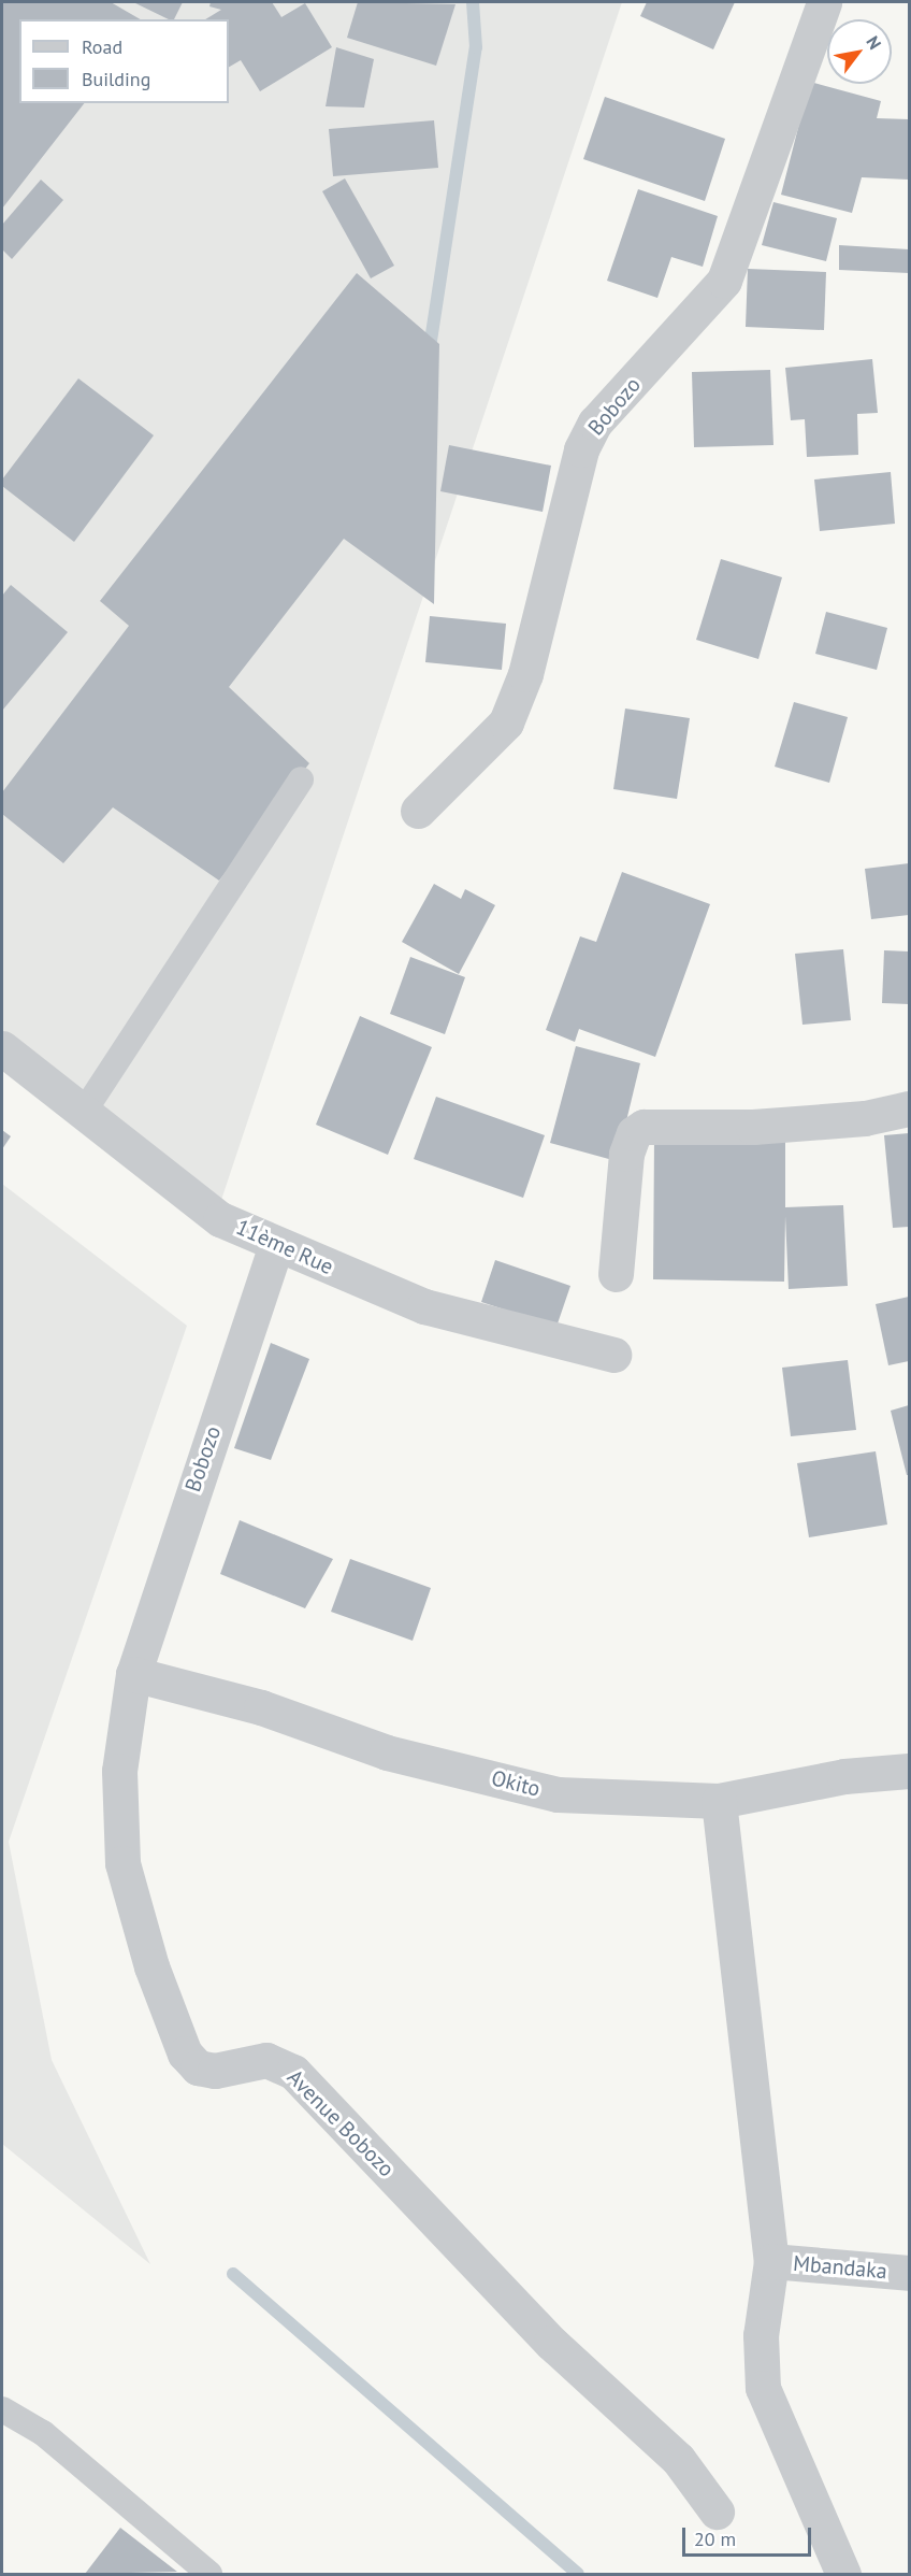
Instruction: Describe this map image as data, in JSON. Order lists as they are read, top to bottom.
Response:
{
  "streets": {
    "street": [
      "Bobozo",
      "11ème Rue",
      "Okito",
      "Avenue Bobozo",
      "Mbandaka"
    ]
  },
  "crossings": [
    ["Bobozo", "11ème Rue"],
    ["Bobozo", "Okito"],
    ["Bobozo", "Avenue Bobozo"],
    ["Okito", "Avenue Bobozo"]
  ],
  "legend": ["Road", "Building"],
  "scale_bar": "20 m",
  "north": "top right"
}
